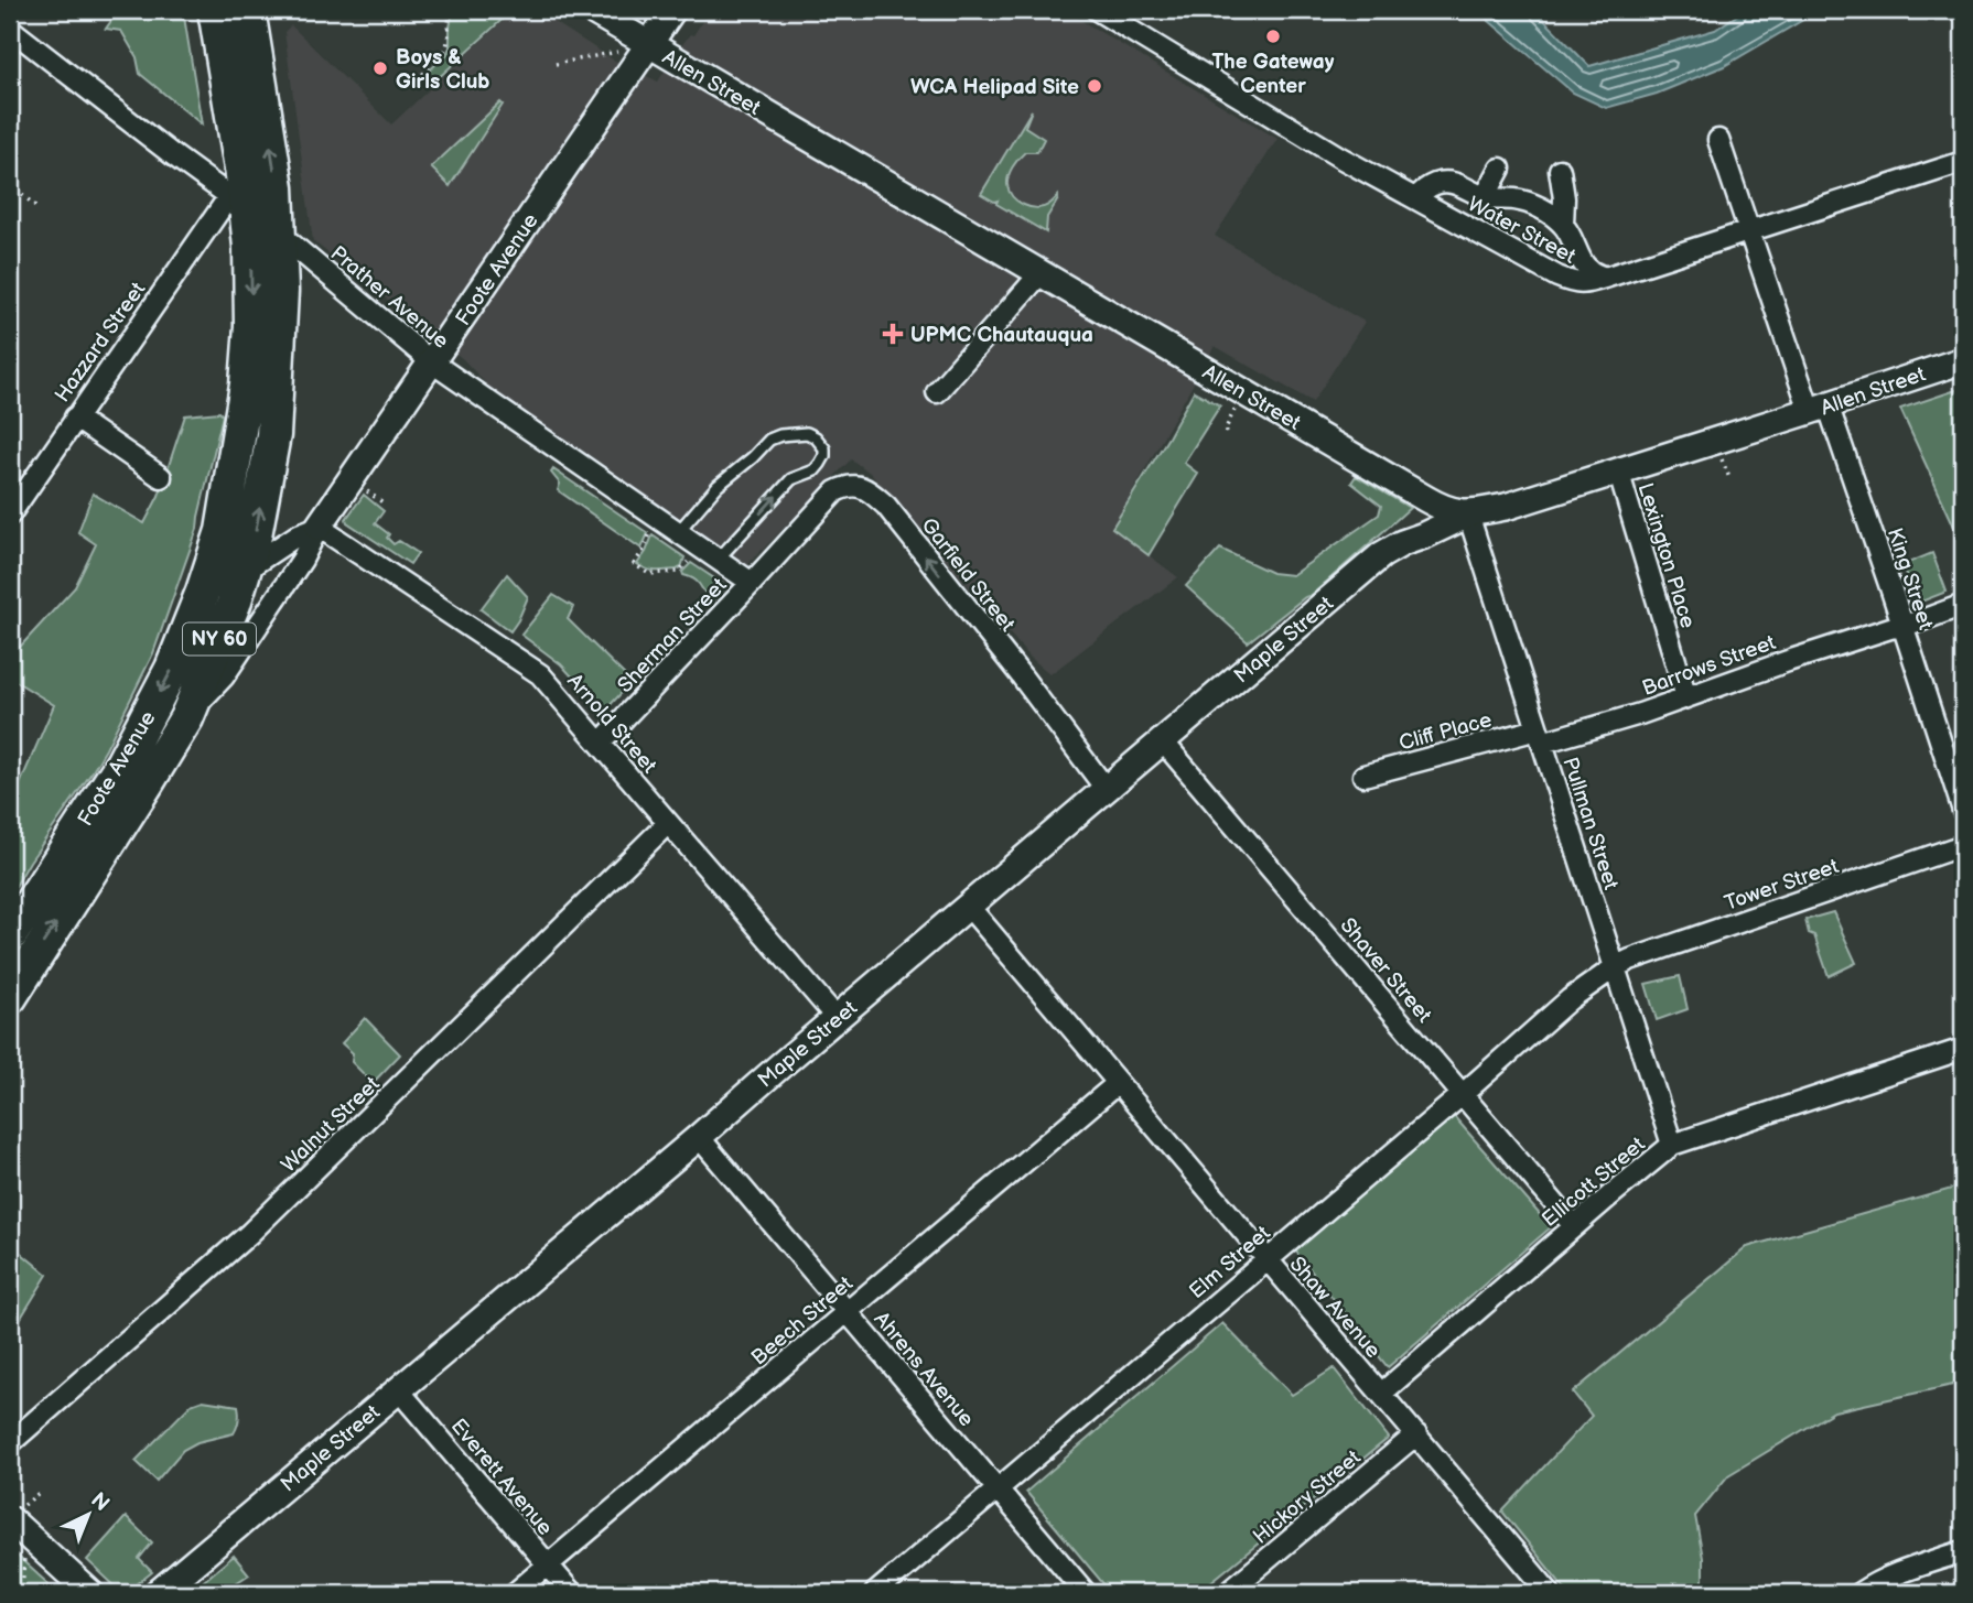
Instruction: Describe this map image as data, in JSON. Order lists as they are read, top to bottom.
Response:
{
  "streets": {
    "highway": ["Foote Avenue", "NY 60"],
    "street": [
      "Allen Street",
      "Water Street",
      "Prather Avenue",
      "Hazzard Street",
      "Lexington Place",
      "Garfield Street",
      "King Street",
      "Sherman Street",
      "Maple Street",
      "Barrows Street",
      "Arnold Street",
      "Cliff Place",
      "Pullman Street",
      "Tower Street",
      "Shaver Street",
      "Walnut Street",
      "Ellicott Street",
      "Elm Street",
      "Shaw Avenue",
      "Beech Street",
      "Ahrens Avenue",
      "Everett Avenue",
      "Hickory Street"
    ]
  },
  "crossings": [
    ["Allen Street", "Foote Avenue"],
    ["Allen Street", "Lexington Place"],
    ["Allen Street", "King Street"],
    ["Allen Street", "Maple Street"],
    ["Allen Street", "Pullman Street"],
    ["Water Street", "King Street"],
    ["Foote Avenue", "Prather Avenue"],
    ["Foote Avenue", "Hazzard Street"],
    ["Foote Avenue", "Arnold Street"],
    ["Prather Avenue", "Hazzard Street"],
    ["Prather Avenue", "Sherman Street"],
    ["Lexington Place", "Barrows Street"],
    ["Garfield Street", "Sherman Street"],
    ["Garfield Street", "Maple Street"],
    ["King Street", "Barrows Street"],
    ["Sherman Street", "Arnold Street"],
    ["Maple Street", "Arnold Street"],
    ["Maple Street", "Pullman Street"],
    ["Maple Street", "Shaver Street"],
    ["Maple Street", "Shaw Avenue"],
    ["Maple Street", "Ahrens Avenue"],
    ["Maple Street", "Everett Avenue"],
    ["Barrows Street", "Cliff Place"],
    ["Barrows Street", "Pullman Street"],
    ["Arnold Street", "Walnut Street"],
    ["Cliff Place", "Pullman Street"],
    ["Pullman Street", "Tower Street"],
    ["Pullman Street", "Ellicott Street"],
    ["Pullman Street", "Elm Street"],
    ["Tower Street", "Elm Street"],
    ["Shaver Street", "Ellicott Street"],
    ["Shaver Street", "Elm Street"],
    ["Ellicott Street", "Shaw Avenue"],
    ["Elm Street", "Shaw Avenue"],
    ["Elm Street", "Ahrens Avenue"],
    ["Shaw Avenue", "Beech Street"],
    ["Shaw Avenue", "Hickory Street"],
    ["Beech Street", "Ahrens Avenue"],
    ["Beech Street", "Everett Avenue"]
  ],
  "places": {
    "other": ["The Gateway Center", "Boys & Girls Club", "WCA Helipad Site"],
    "health": ["UPMC Chautauqua"]
  },
  "north": "top right"
}
